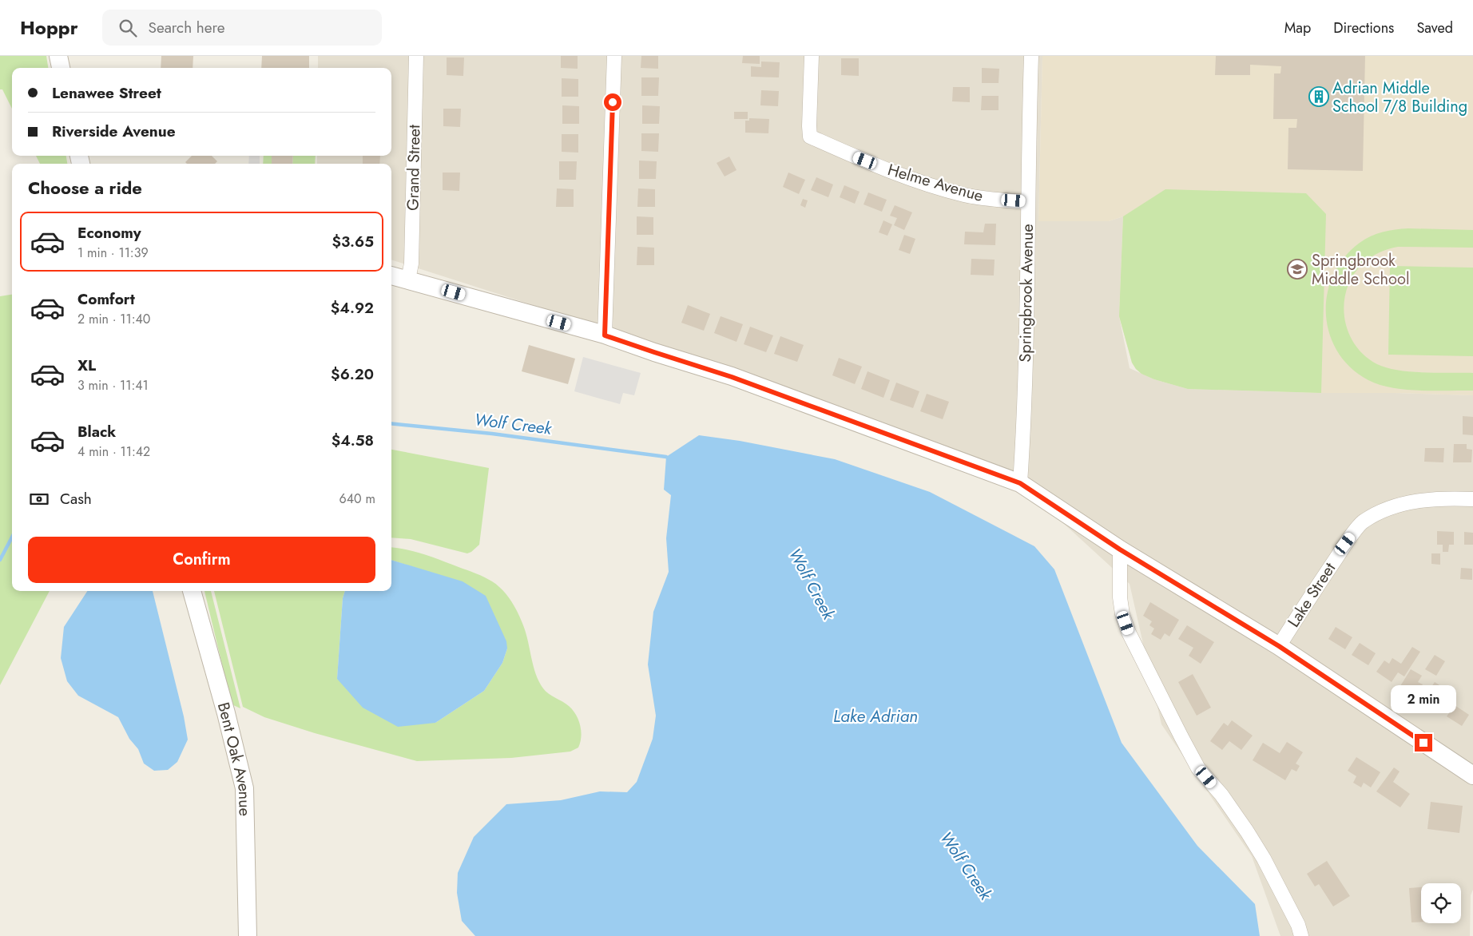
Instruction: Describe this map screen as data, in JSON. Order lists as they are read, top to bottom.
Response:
{
  "streets": {
    "street": [
      "Grand Street",
      "Helme Avenue",
      "Springbrook Avenue",
      "Lake Street",
      "Bent Oak Avenue"
    ]
  },
  "crossings": [
    ["Helme Avenue", "Springbrook Avenue"]
  ],
  "water": ["Wolf Creek", "Lake Adrian"],
  "places": {
    "building": ["Adrian Middle School 7/8 Building"],
    "school or university": ["Springbrook Middle School"]
  },
  "page": {
    "header": "Hoppr",
    "search": "Search here",
    "nav": ["Map", "Directions", "Saved"],
    "banner": ["Lenawee Street", "Riverside Avenue"],
    "heading": "Choose a ride",
    "list": [
      {
        "name": "Economy",
        "note": "1 min · 11:39",
        "value": "$3.65"
      },
      {
        "name": "Comfort",
        "note": "2 min · 11:40",
        "value": "$4.92"
      },
      {
        "name": "XL",
        "note": "3 min · 11:41",
        "value": "$6.20"
      },
      {
        "name": "Black",
        "note": "4 min · 11:42",
        "value": "$4.58"
      }
    ],
    "pay": ["Cash", "640 m"],
    "buttons": "Confirm",
    "bubble": "2 min"
  }
}
